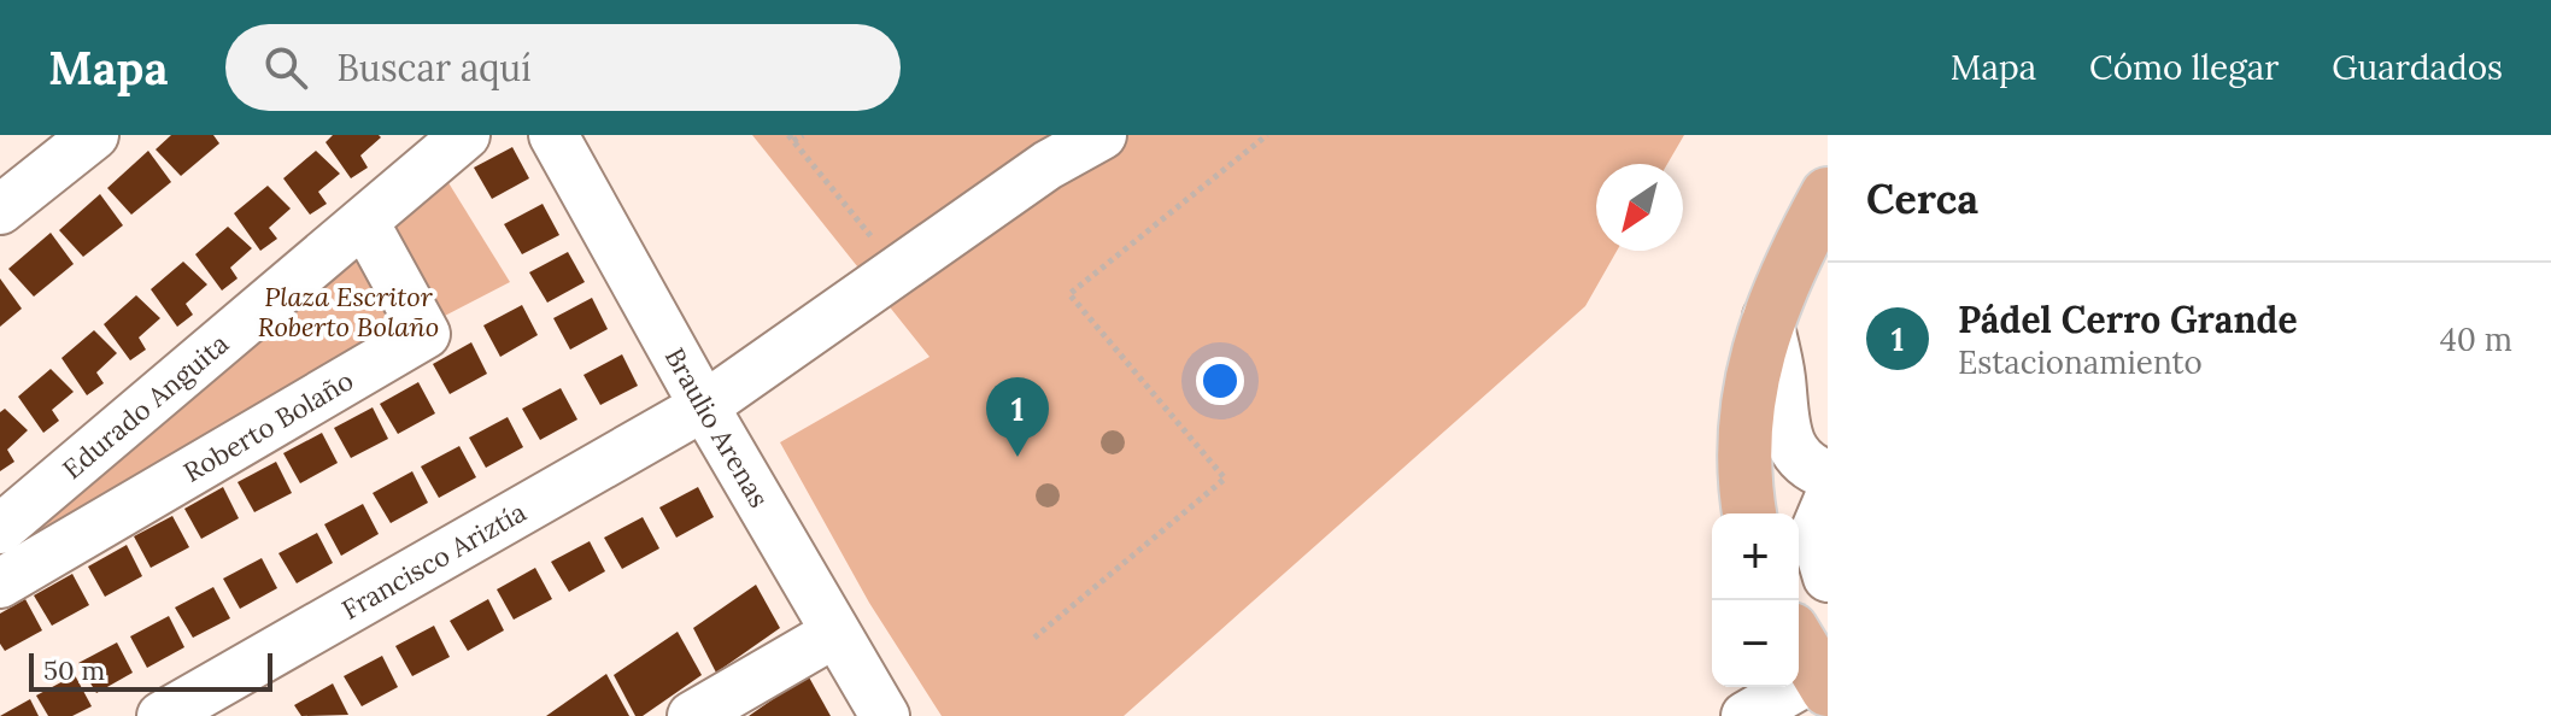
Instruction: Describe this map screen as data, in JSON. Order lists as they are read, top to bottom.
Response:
{
  "streets": {
    "street": [
      "Edurado Anguita",
      "Roberto Bolaño",
      "Braulio Arenas",
      "Francisco Ariztía"
    ]
  },
  "crossings": [
    ["Edurado Anguita", "Roberto Bolaño"],
    ["Braulio Arenas", "Francisco Ariztía"]
  ],
  "parks": ["Plaza Escritor Roberto Bolaño"],
  "scale_bar": "50 m",
  "north": "bottom left",
  "page": {
    "header": "Mapa",
    "search": "Buscar aquí",
    "nav": ["Mapa", "Cómo llegar", "Guardados"],
    "heading": "Cerca",
    "list": [
      {
        "mark": "1",
        "name": "Pádel Cerro Grande",
        "note": "Estacionamiento",
        "value": "40 m"
      }
    ],
    "pins": "1",
    "map_buttons": ["+", "−"],
    "scale": "50 m"
  }
}
